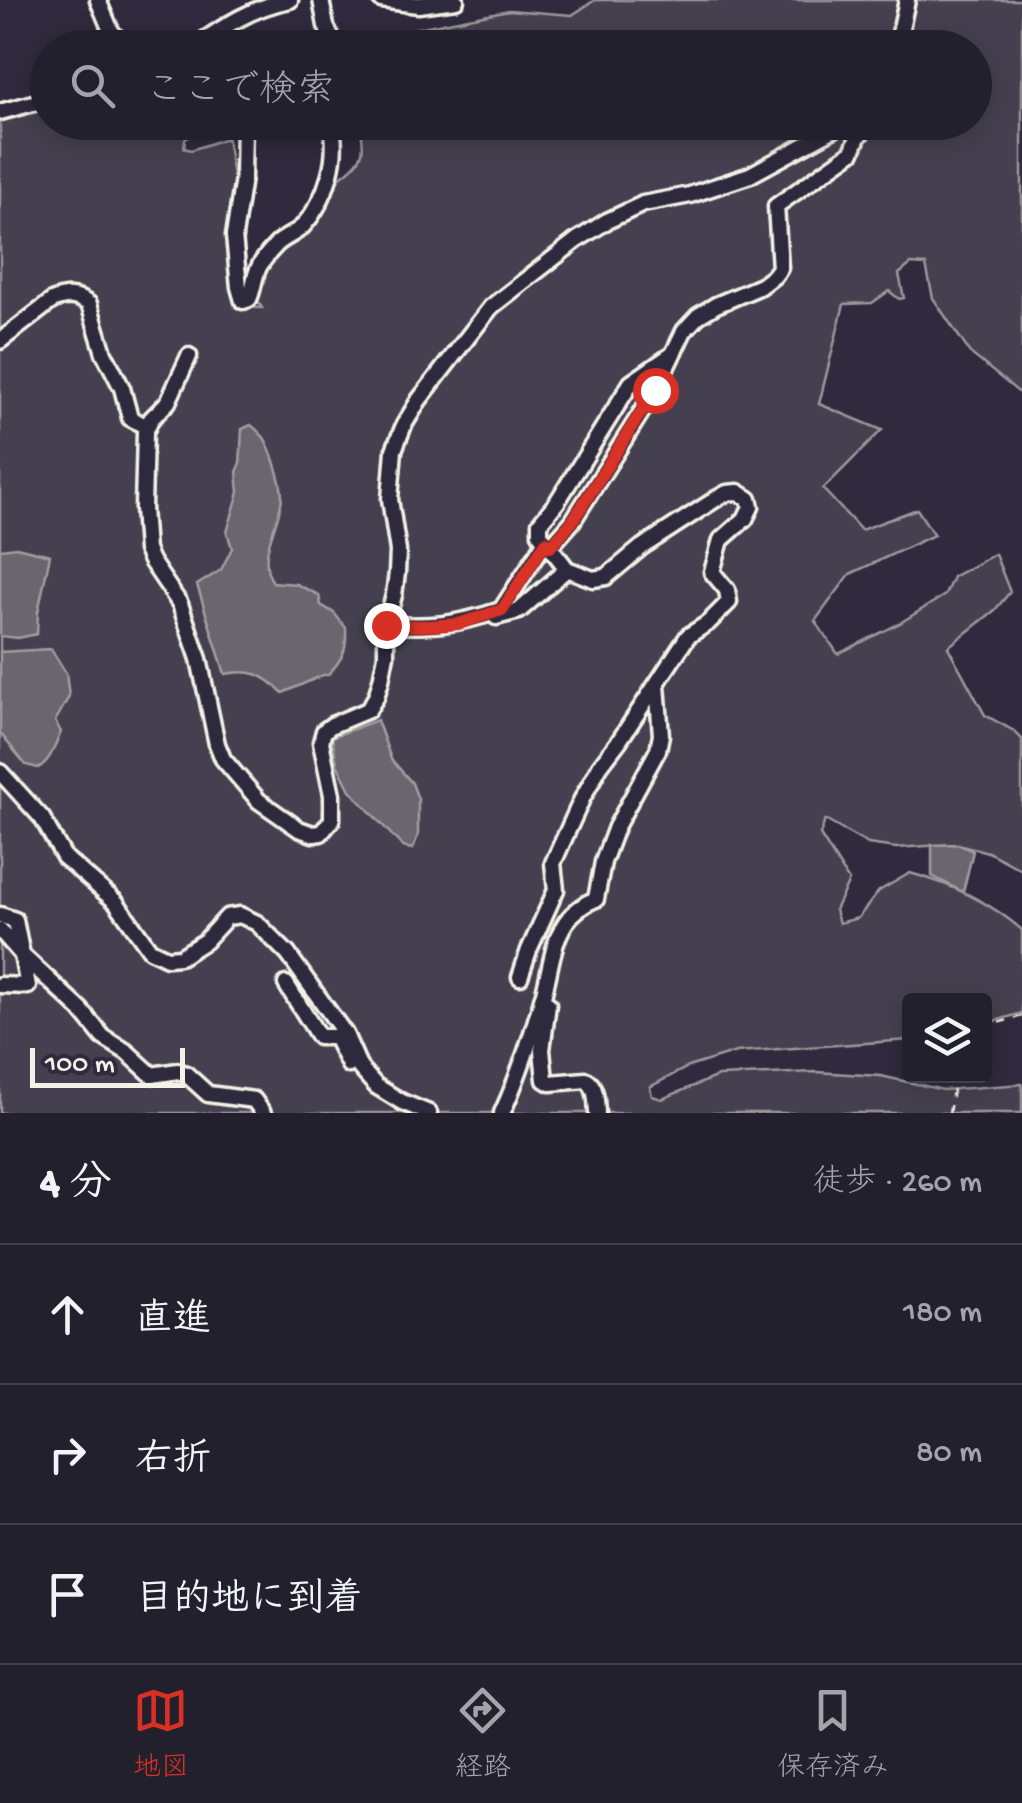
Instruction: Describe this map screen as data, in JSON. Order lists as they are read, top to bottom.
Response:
{
  "scale_bar": "100 m",
  "page": {
    "search": "ここで検索",
    "scale": "100 m",
    "heading": ["4 分", "徒歩 · 260 m"],
    "list": [
      ["直進", "180 m"],
      ["右折", "80 m"],
      "目的地に到着"
    ],
    "nav": ["地図", "経路", "保存済み"]
  }
}
